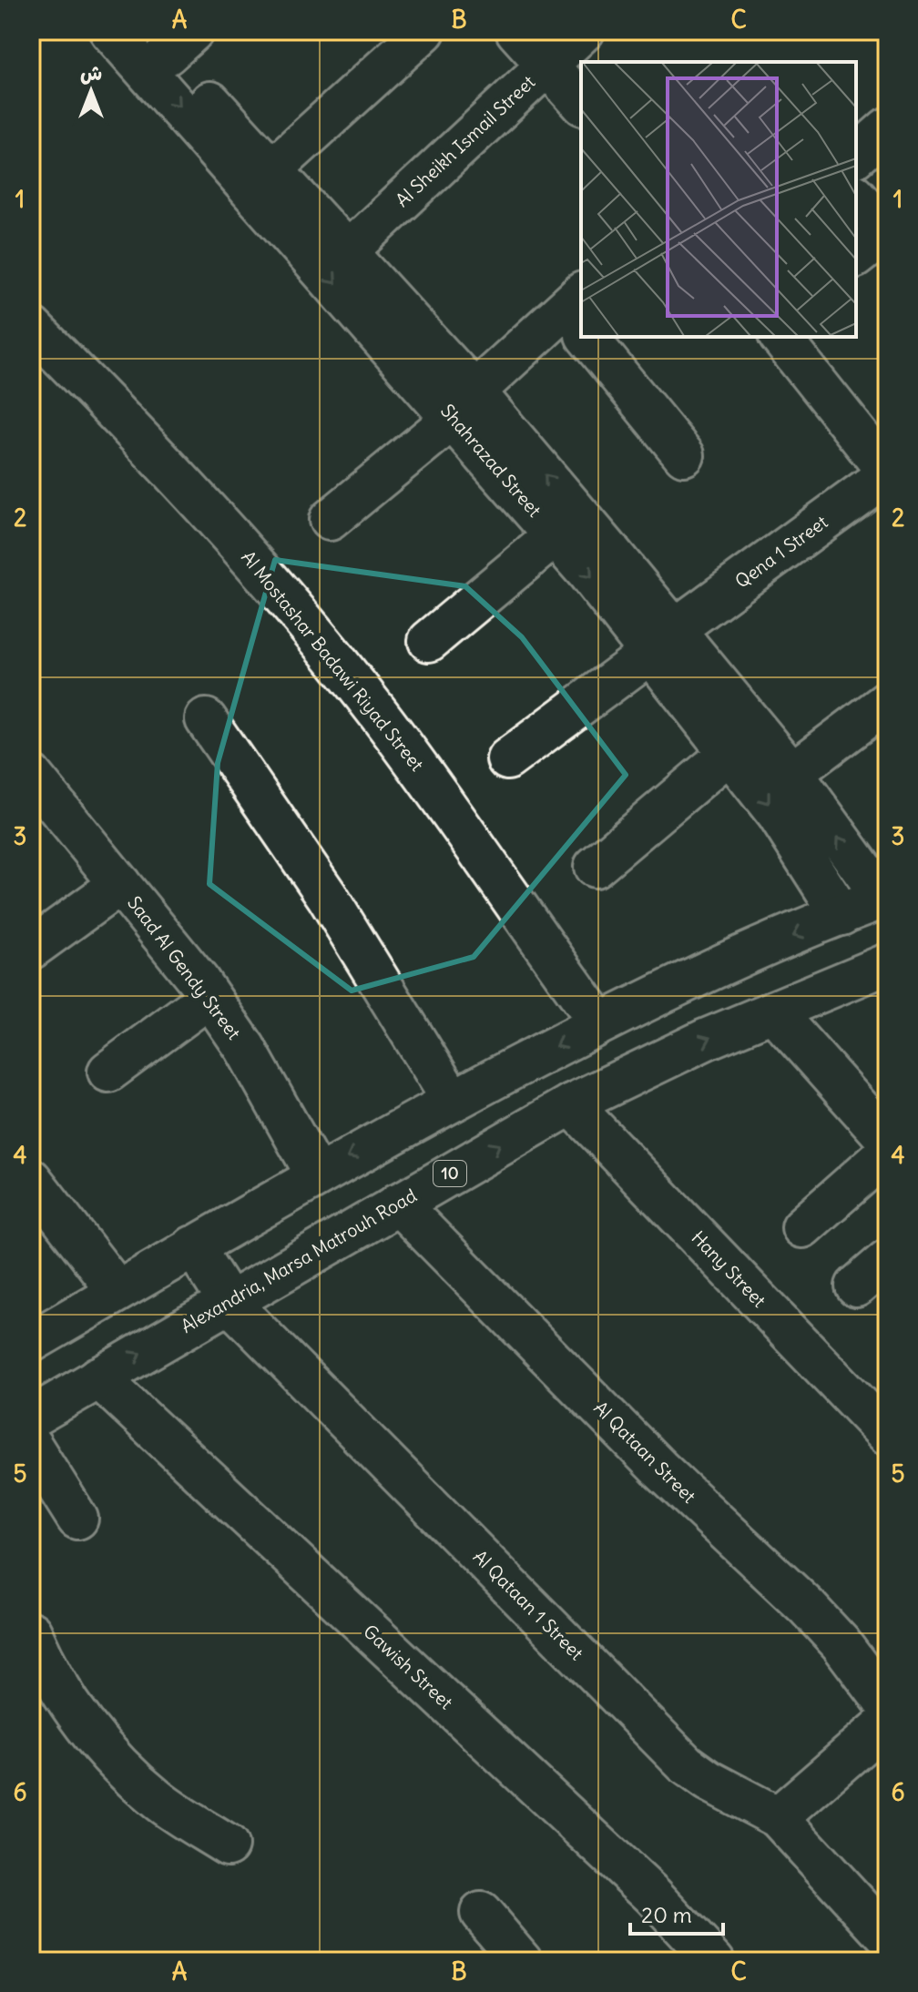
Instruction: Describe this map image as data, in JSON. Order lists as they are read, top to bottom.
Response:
{
  "streets": {
    "street": [
      "Al Sheikh Ismail Street",
      "Shahrazad Street",
      "Qena 1 Street",
      "Al Mostashar Badawi Riyad Street",
      "Saad Al Gendy Street",
      "10",
      "Alexandria, Marsa Matrouh Road",
      "Hany Street",
      "Al Qataan Street",
      "Al Qataan 1 Street",
      "Gawish Street"
    ]
  },
  "crossings": [
    ["Al Sheikh Ismail Street", "Shahrazad Street"],
    ["Shahrazad Street", "Qena 1 Street"],
    ["Alexandria, Marsa Matrouh Road", "Hany Street"],
    ["Alexandria, Marsa Matrouh Road", "Al Qataan Street"],
    ["Alexandria, Marsa Matrouh Road", "Al Qataan 1 Street"],
    ["Alexandria, Marsa Matrouh Road", "Gawish Street"]
  ],
  "scale_bar": "20 m",
  "north": "top",
  "grid": {
    "columns": ["A", "B", "C"],
    "rows": [
      "1",
      "2",
      "3",
      "4",
      "5",
      "6"
    ]
  }
}
